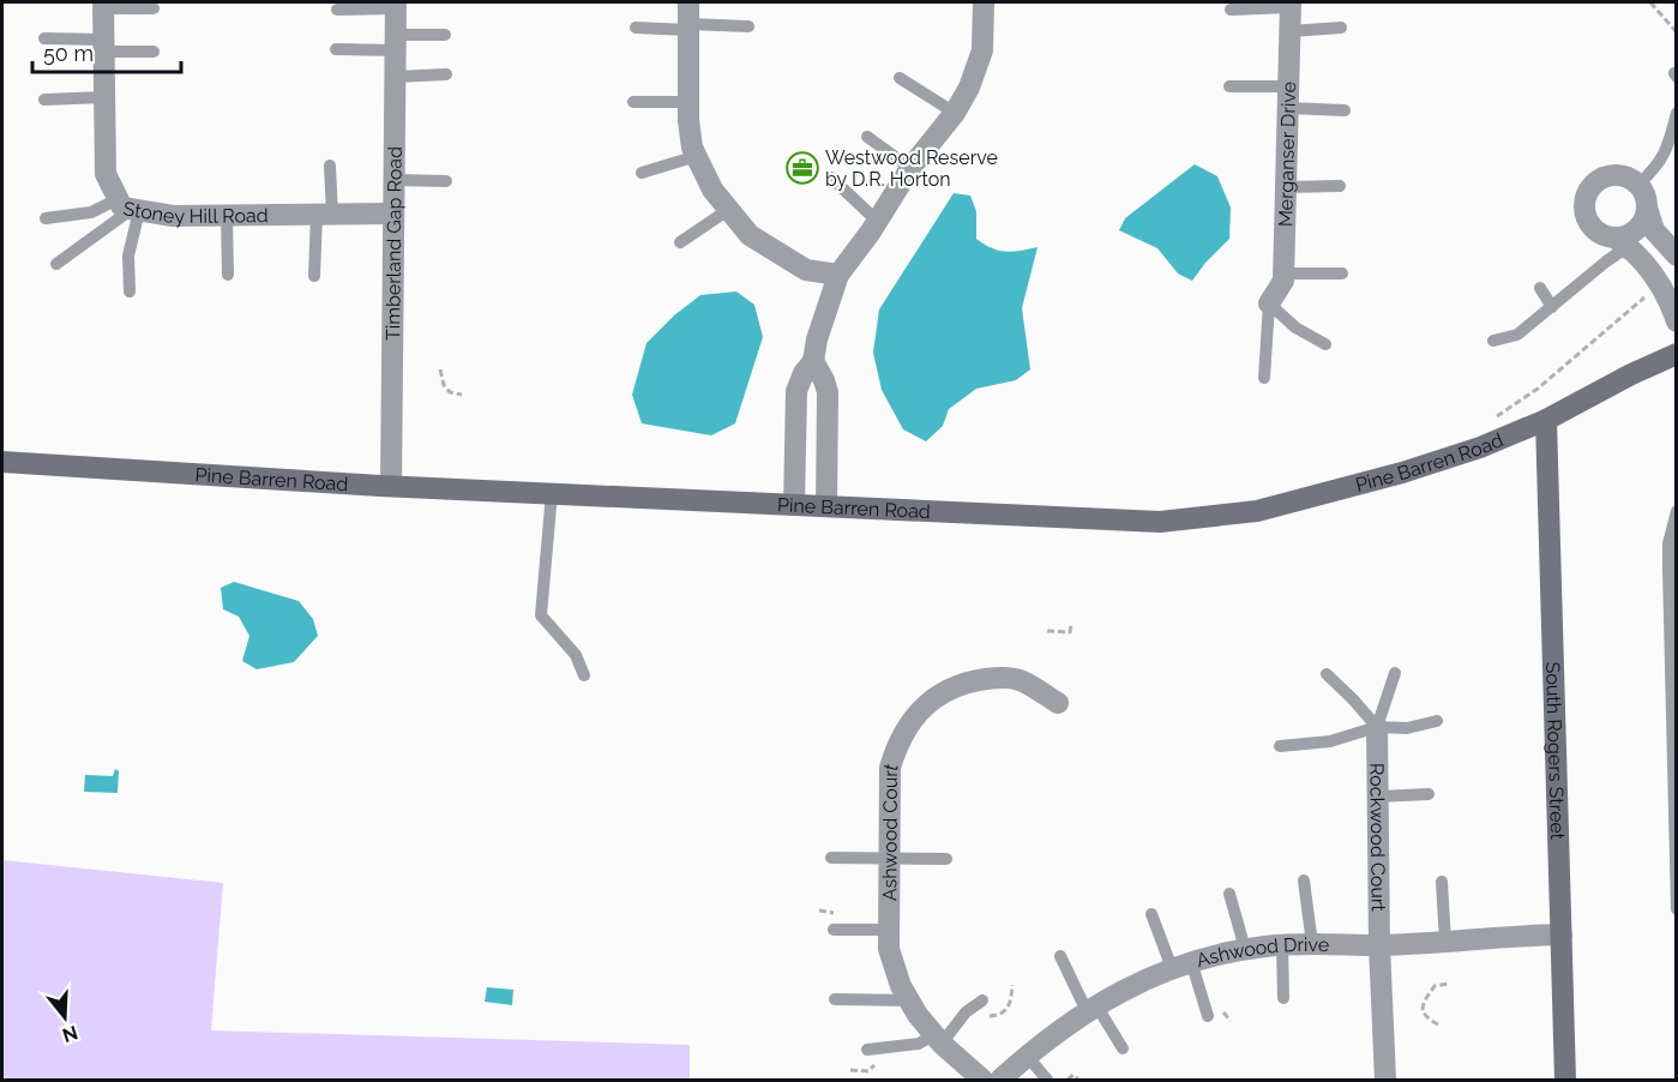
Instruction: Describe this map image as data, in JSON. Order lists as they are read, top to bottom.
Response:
{
  "streets": {
    "main road": ["Pine Barren Road", "South Rogers Street"],
    "street": [
      "Merganser Drive",
      "Stoney Hill Road",
      "Timberland Gap Road",
      "Ashwood Court",
      "Rockwood Court",
      "Ashwood Drive"
    ]
  },
  "crossings": [
    ["Stoney Hill Road", "Timberland Gap Road"],
    ["Timberland Gap Road", "Pine Barren Road"],
    ["Pine Barren Road", "South Rogers Street"],
    ["South Rogers Street", "Ashwood Drive"],
    ["Rockwood Court", "Ashwood Drive"]
  ],
  "places": {
    "office": ["Westwood Reserve by D.R. Horton"]
  },
  "scale_bar": "50 m",
  "north": "bottom"
}
